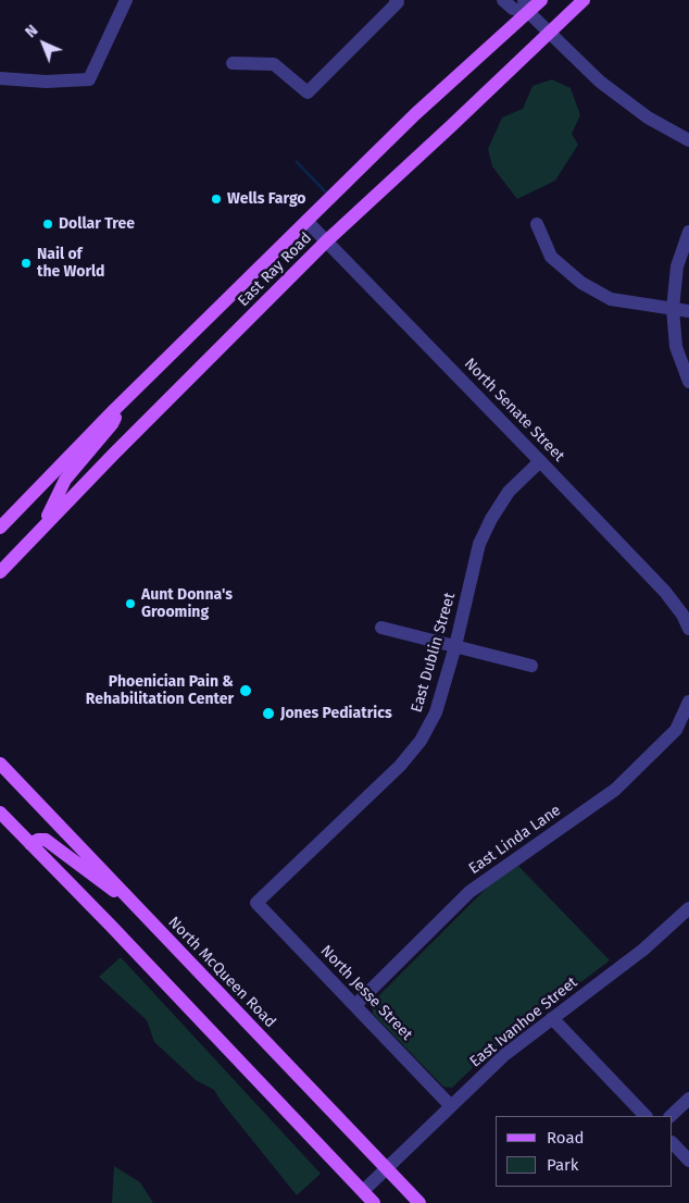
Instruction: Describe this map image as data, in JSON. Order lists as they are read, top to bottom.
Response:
{
  "streets": {
    "main road": ["East Ray Road", "North McQueen Road"],
    "street": [
      "North Senate Street",
      "East Dublin Street",
      "East Linda Lane",
      "North Jesse Street",
      "East Ivanhoe Street"
    ]
  },
  "crossings": [
    ["East Ray Road", "North Senate Street"],
    ["North Senate Street", "East Dublin Street"],
    ["East Dublin Street", "North Jesse Street"],
    ["East Linda Lane", "North Jesse Street"],
    ["North McQueen Road", "East Ivanhoe Street"],
    ["North Jesse Street", "East Ivanhoe Street"]
  ],
  "places": [
    "Wells Fargo",
    "Dollar Tree",
    "Nail of the World",
    "Aunt Donna's Grooming",
    "Phoenician Pain & Rehabilitation Center",
    "Jones Pediatrics"
  ],
  "legend": ["Road", "Park"],
  "north": "top left"
}
